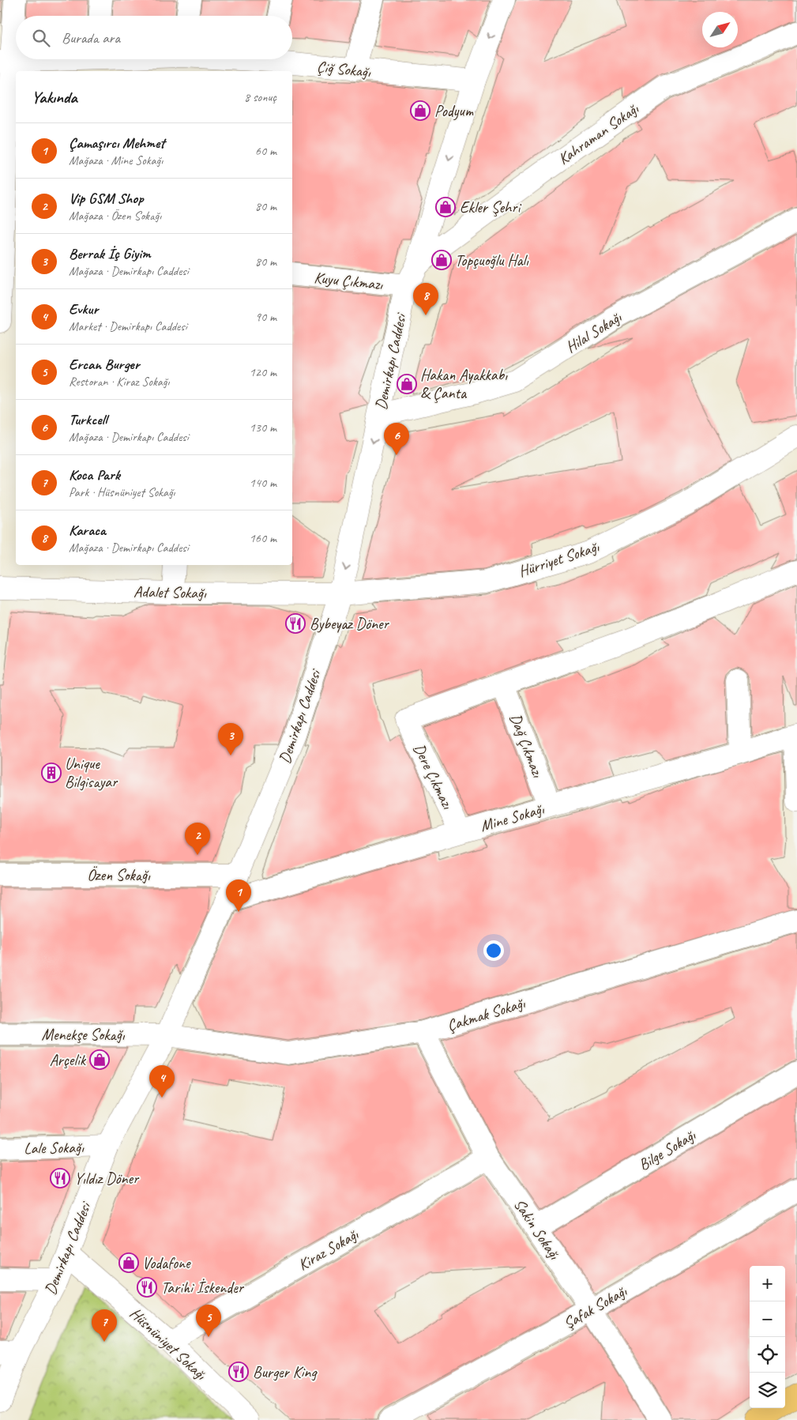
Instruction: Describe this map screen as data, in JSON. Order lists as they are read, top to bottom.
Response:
{
  "streets": {
    "street": [
      "Çiğ Sokağı",
      "Kahraman Sokağı",
      "Kuyu Çıkmazı",
      "Hilal Sokağı",
      "Demirkapı Caddesi",
      "Hürriyet Sokağı",
      "Adalet Sokağı",
      "Dağ Çıkmazı",
      "Dere Çıkmazı",
      "Mine Sokağı",
      "Özen Sokağı",
      "Çakmak Sokağı",
      "Menekşe Sokağı",
      "Lale Sokağı",
      "Bilge Sokağı",
      "Sakin Sokağı",
      "Kiraz Sokağı",
      "Şafak Sokağı",
      "Hüsnüniyet Sokağı"
    ]
  },
  "crossings": [
    ["Çiğ Sokağı", "Demirkapı Caddesi"],
    ["Kahraman Sokağı", "Demirkapı Caddesi"],
    ["Kuyu Çıkmazı", "Demirkapı Caddesi"],
    ["Hilal Sokağı", "Demirkapı Caddesi"],
    ["Demirkapı Caddesi", "Hürriyet Sokağı"],
    ["Demirkapı Caddesi", "Adalet Sokağı"],
    ["Demirkapı Caddesi", "Mine Sokağı"],
    ["Demirkapı Caddesi", "Özen Sokağı"],
    ["Demirkapı Caddesi", "Çakmak Sokağı"],
    ["Demirkapı Caddesi", "Menekşe Sokağı"],
    ["Demirkapı Caddesi", "Lale Sokağı"],
    ["Demirkapı Caddesi", "Hüsnüniyet Sokağı"],
    ["Hürriyet Sokağı", "Adalet Sokağı"],
    ["Dağ Çıkmazı", "Dere Çıkmazı"],
    ["Dağ Çıkmazı", "Mine Sokağı"],
    ["Dere Çıkmazı", "Mine Sokağı"],
    ["Çakmak Sokağı", "Menekşe Sokağı"],
    ["Çakmak Sokağı", "Sakin Sokağı"],
    ["Bilge Sokağı", "Sakin Sokağı"],
    ["Sakin Sokağı", "Kiraz Sokağı"],
    ["Sakin Sokağı", "Şafak Sokağı"],
    ["Kiraz Sokağı", "Hüsnüniyet Sokağı"]
  ],
  "places": {
    "shop": [
      "Podyum",
      "Ekler Şehri",
      "Topçuoğlu Halı",
      "Hakan Ayakkabı & Çanta",
      "Arçelik",
      "Vodafone"
    ],
    "restaurant": [
      "Bybeyaz Döner",
      "Yıldız Döner",
      "Tarihi İskender",
      "Burger King"
    ],
    "building": ["Unique Bilgisayar"]
  },
  "north": "top right",
  "page": {
    "search": "Burada ara",
    "heading": ["Yakında", "8 sonuç"],
    "list": [
      {
        "mark": "1",
        "name": "Çamaşırcı Mehmet",
        "note": "Mağaza · Mine Sokağı",
        "value": "60 m"
      },
      {
        "mark": "2",
        "name": "Vip GSM Shop",
        "note": "Mağaza · Özen Sokağı",
        "value": "80 m"
      },
      {
        "mark": "3",
        "name": "Berrak İç Giyim",
        "note": "Mağaza · Demirkapı Caddesi",
        "value": "80 m"
      },
      {
        "mark": "4",
        "name": "Evkur",
        "note": "Market · Demirkapı Caddesi",
        "value": "90 m"
      },
      {
        "mark": "5",
        "name": "Ercan Burger",
        "note": "Restoran · Kiraz Sokağı",
        "value": "120 m"
      },
      {
        "mark": "6",
        "name": "Turkcell",
        "note": "Mağaza · Demirkapı Caddesi",
        "value": "130 m"
      },
      {
        "mark": "7",
        "name": "Koca Park",
        "note": "Park · Hüsnüniyet Sokağı",
        "value": "140 m"
      },
      {
        "mark": "8",
        "name": "Karaca",
        "note": "Mağaza · Demirkapı Caddesi",
        "value": "160 m"
      }
    ],
    "pins": [
      "8",
      "6",
      "3",
      "2",
      "1",
      "4",
      "5",
      "7"
    ],
    "map_buttons": ["+", "−"]
  }
}
